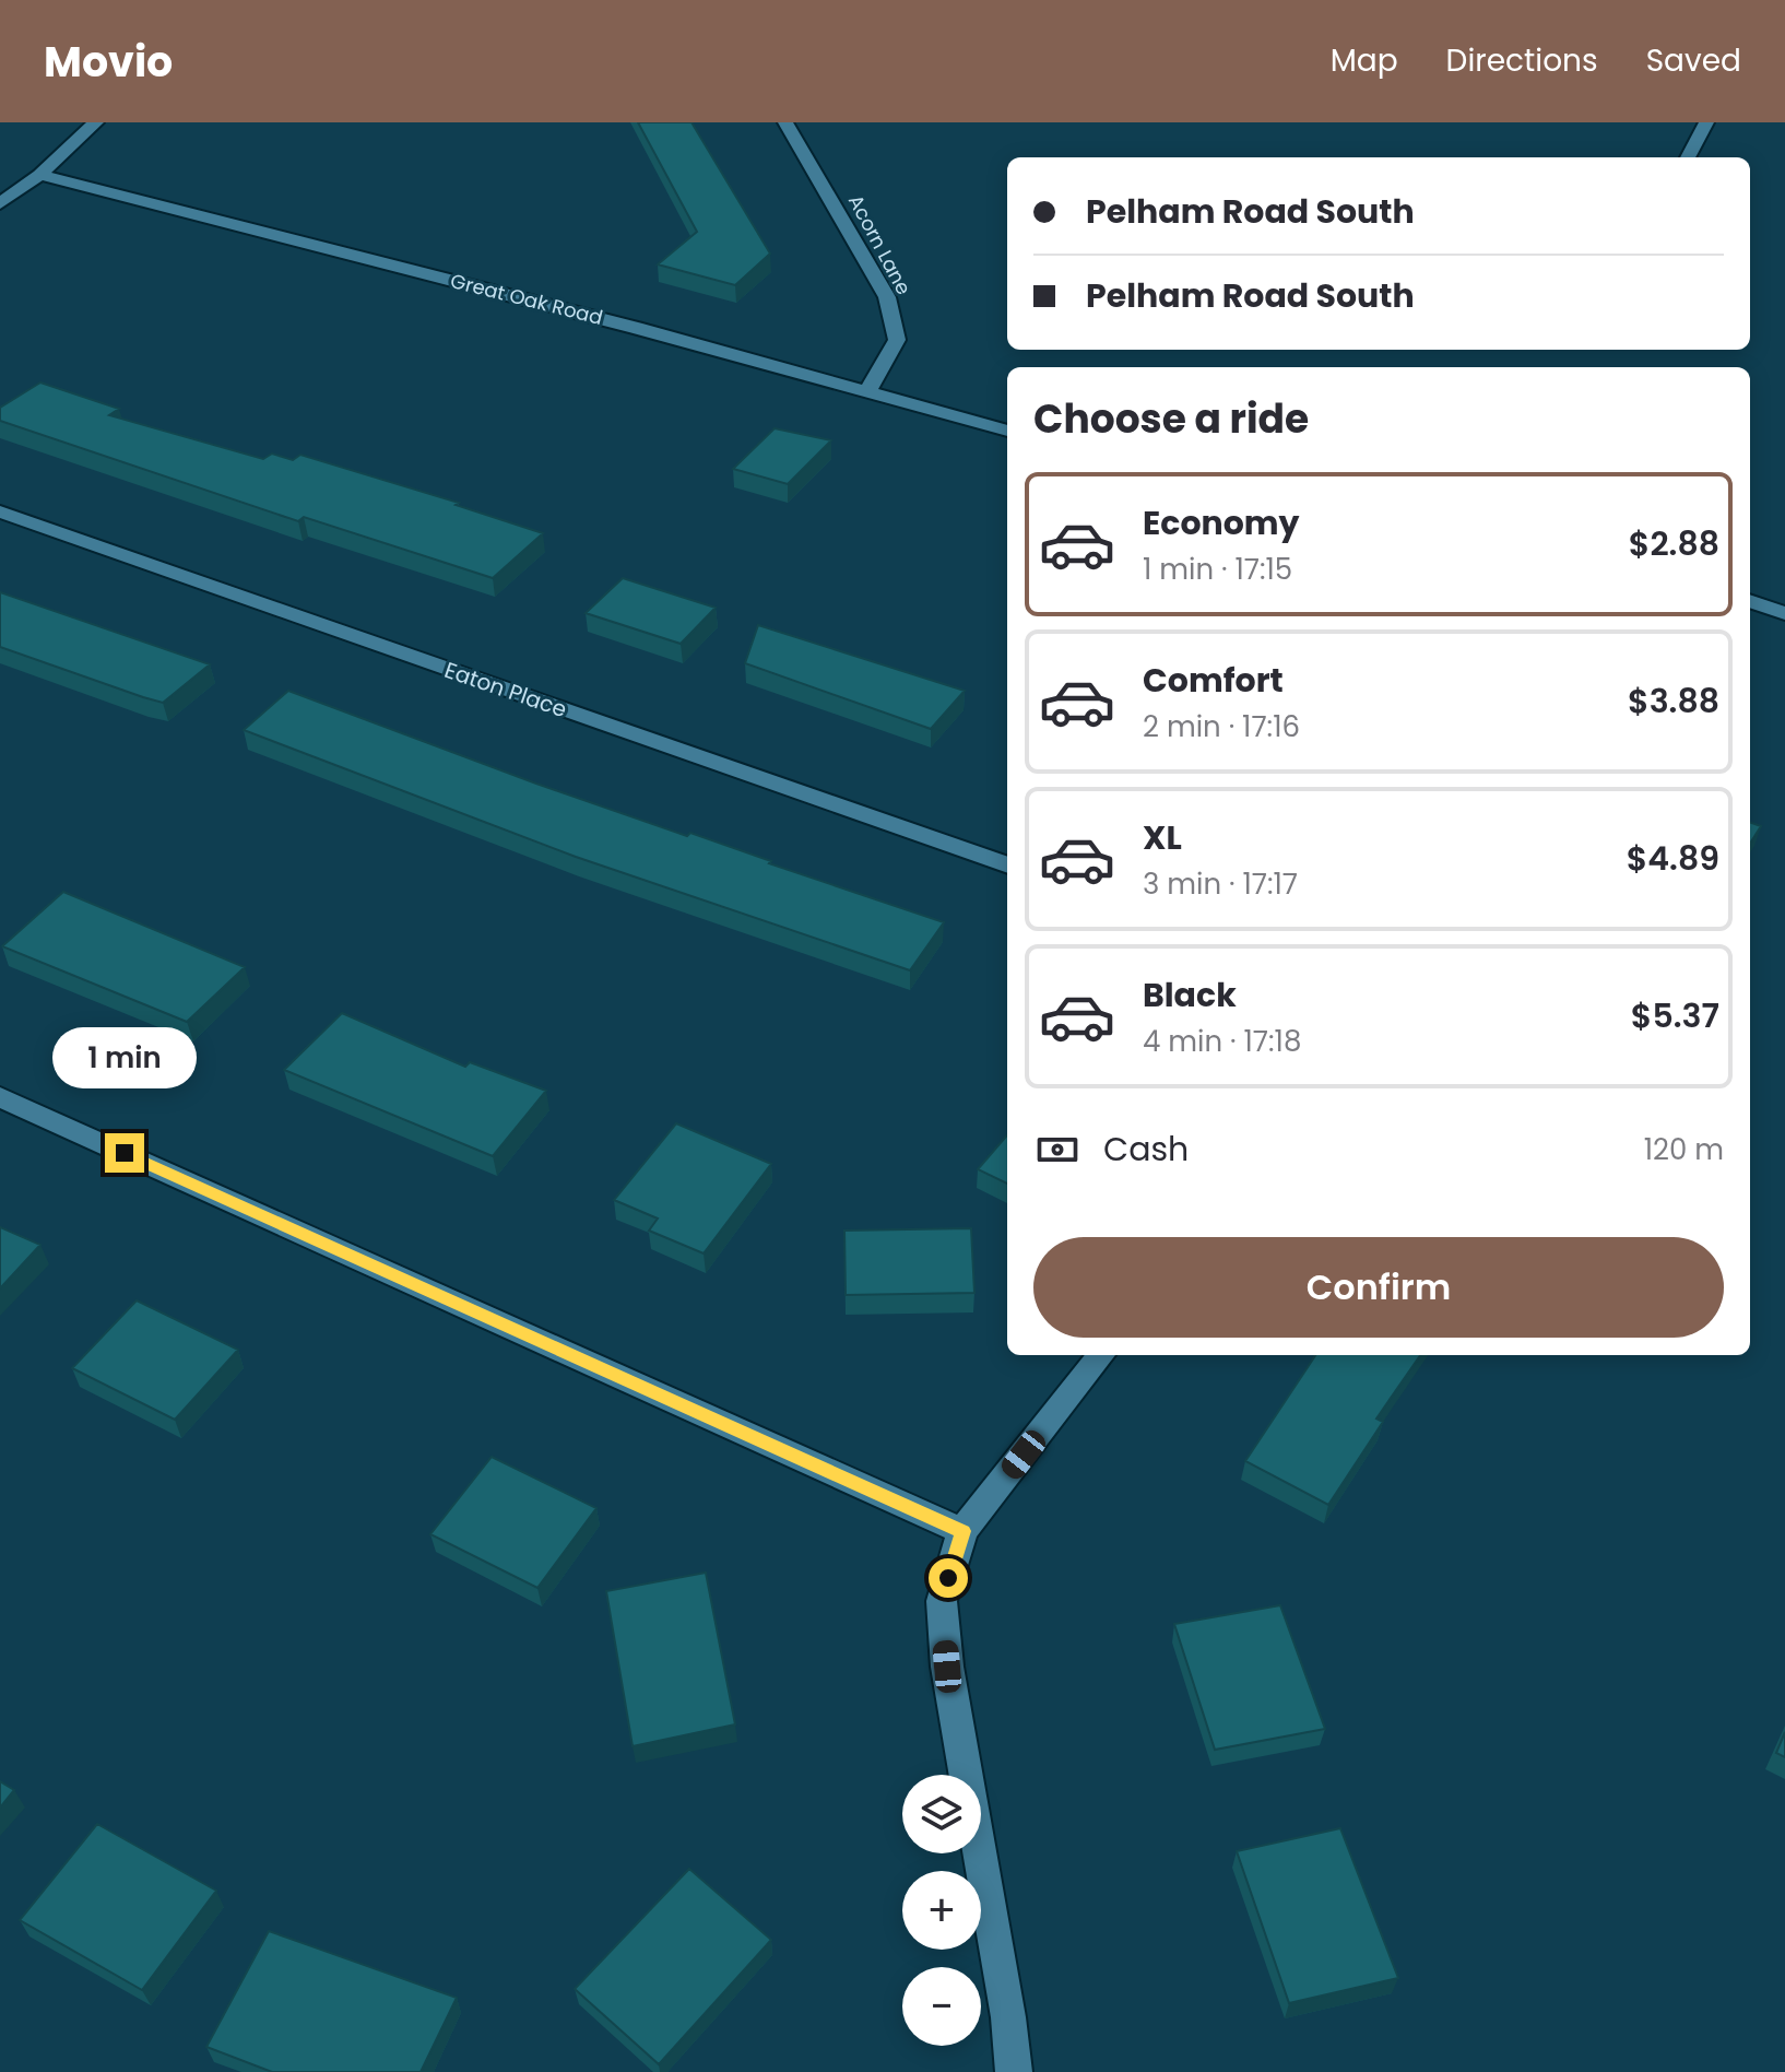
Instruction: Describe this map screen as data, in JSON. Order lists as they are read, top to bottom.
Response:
{
  "streets": {
    "street": ["Acorn Lane", "Great Oak Road", "Eaton Place"]
  },
  "crossings": [
    ["Acorn Lane", "Great Oak Road"]
  ],
  "page": {
    "header": "Movio",
    "nav": ["Map", "Directions", "Saved"],
    "banner": ["Pelham Road South", "Pelham Road South"],
    "heading": "Choose a ride",
    "list": [
      {
        "name": "Economy",
        "note": "1 min · 17:15",
        "value": "$2.88"
      },
      {
        "name": "Comfort",
        "note": "2 min · 17:16",
        "value": "$3.88"
      },
      {
        "name": "XL",
        "note": "3 min · 17:17",
        "value": "$4.89"
      },
      {
        "name": "Black",
        "note": "4 min · 17:18",
        "value": "$5.37"
      }
    ],
    "bubble": "1 min",
    "pay": ["Cash", "120 m"],
    "buttons": "Confirm",
    "map_buttons": ["+", "−"]
  }
}
